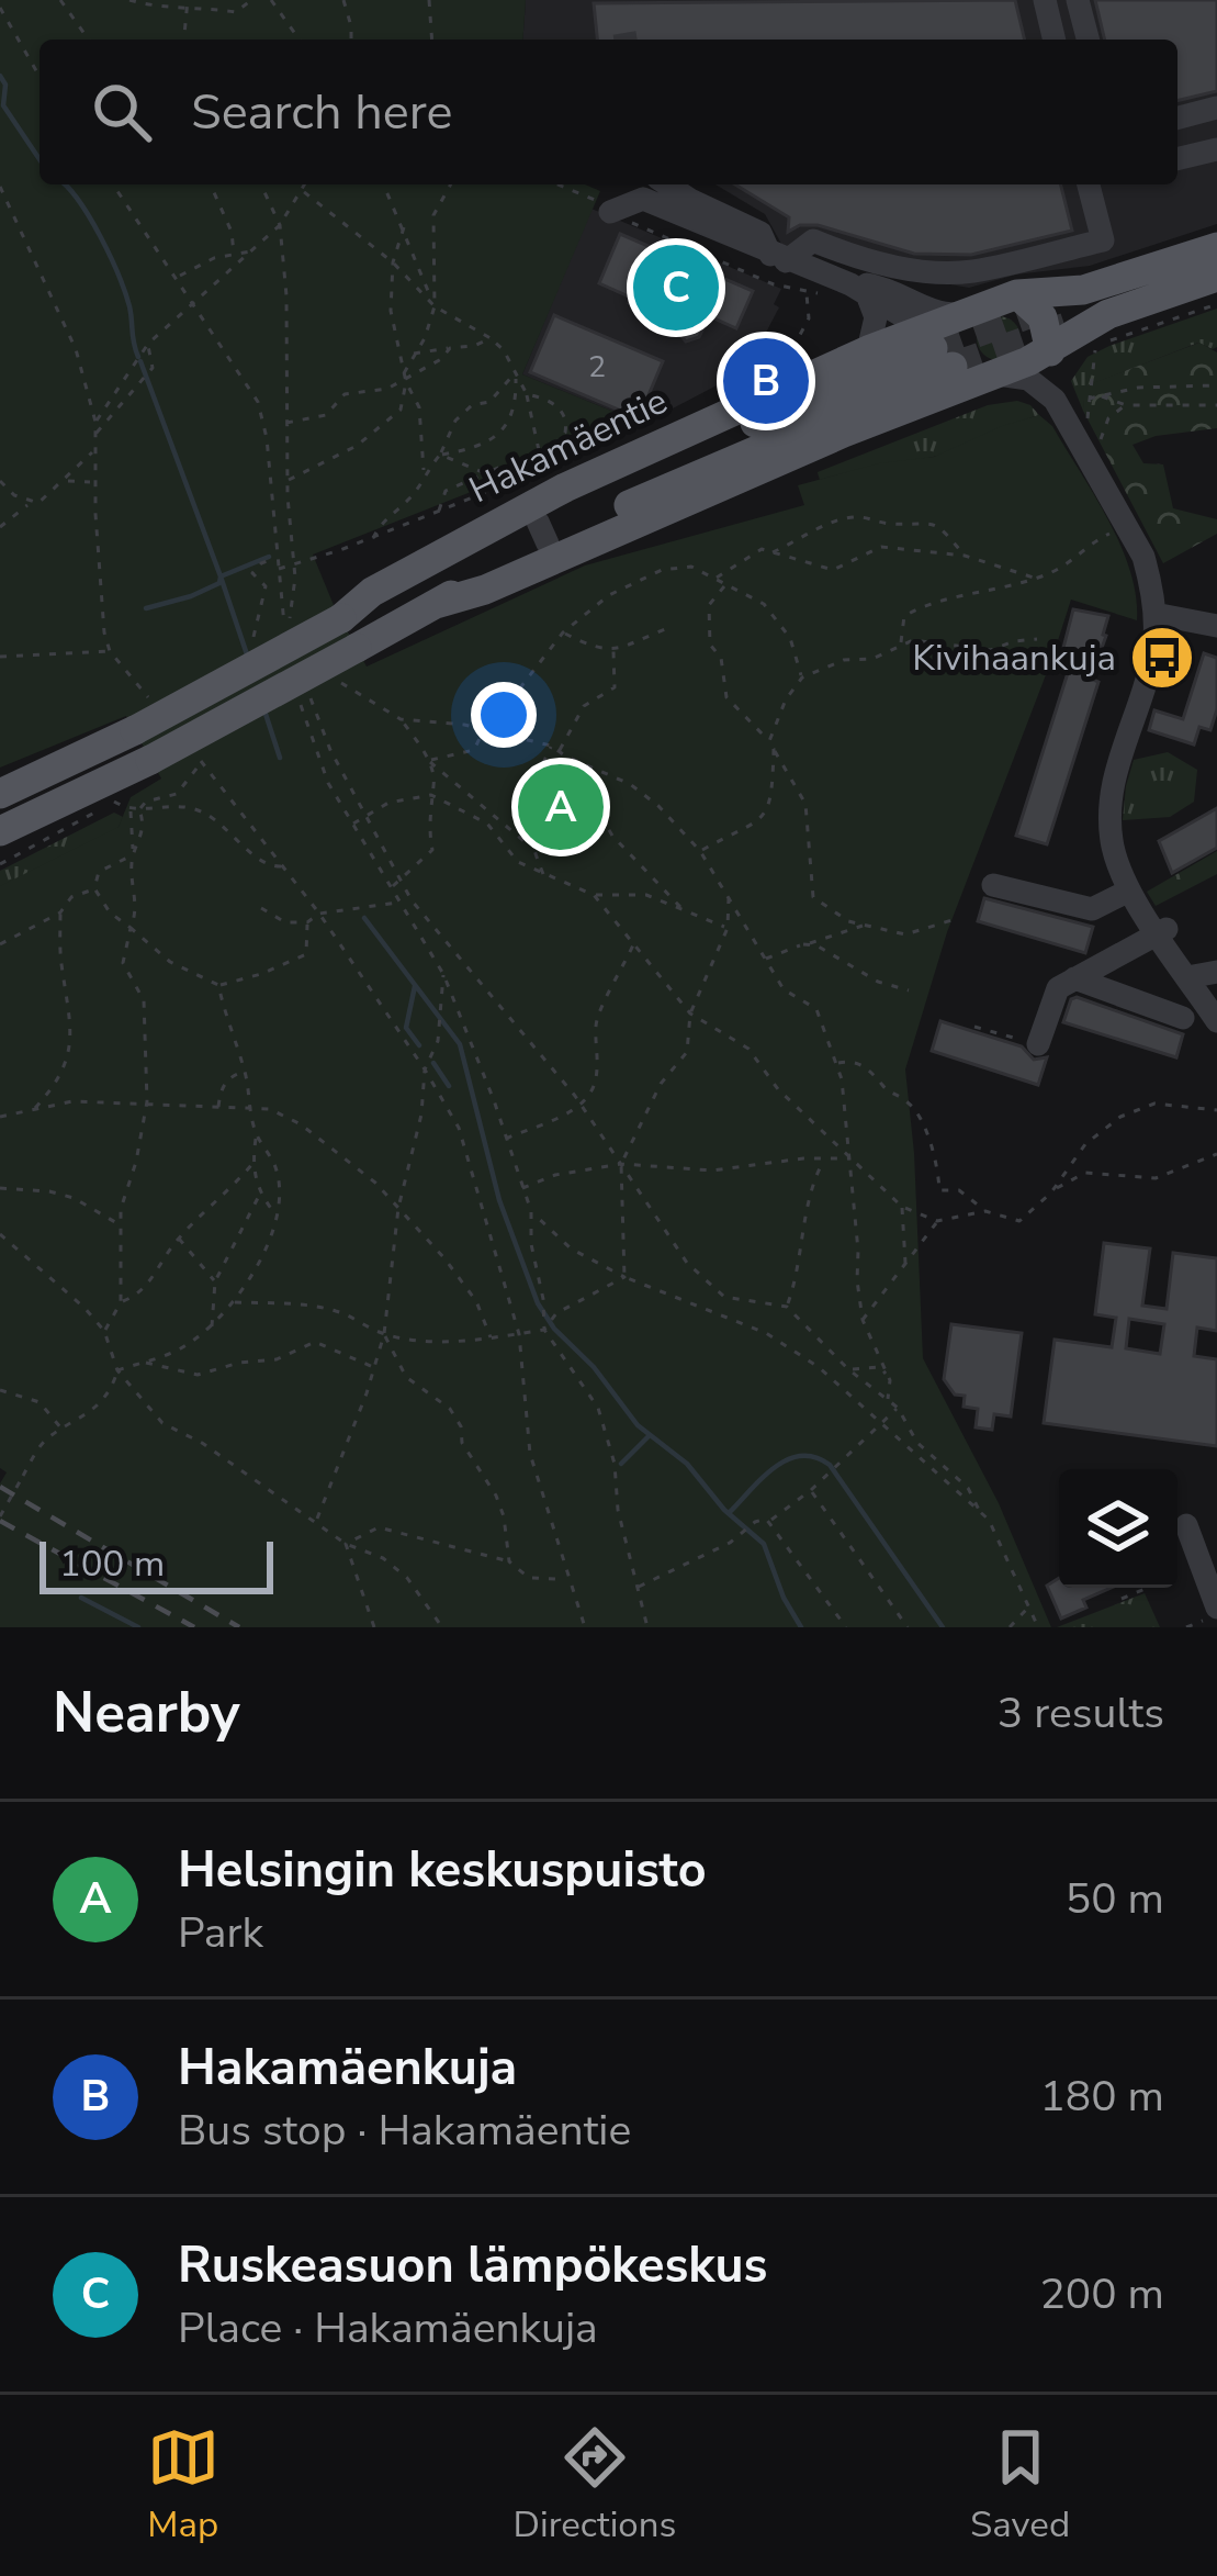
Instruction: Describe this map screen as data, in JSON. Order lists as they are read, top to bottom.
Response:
{
  "streets": {
    "main road": ["Hakamäentie"]
  },
  "places": {
    "bus stop": ["Kivihaankuja"]
  },
  "house_numbers": ["2"],
  "scale_bar": "100 m",
  "page": {
    "search": "Search here",
    "pins": ["C", "B", "A"],
    "scale": "100 m",
    "heading": ["Nearby", "3 results"],
    "list": [
      {
        "mark": "A",
        "name": "Helsingin keskuspuisto",
        "note": "Park",
        "value": "50 m"
      },
      {
        "mark": "B",
        "name": "Hakamäenkuja",
        "note": "Bus stop · Hakamäentie",
        "value": "180 m"
      },
      {
        "mark": "C",
        "name": "Ruskeasuon lämpökeskus",
        "note": "Place · Hakamäenkuja",
        "value": "200 m"
      }
    ],
    "nav": ["Map", "Directions", "Saved"]
  }
}
